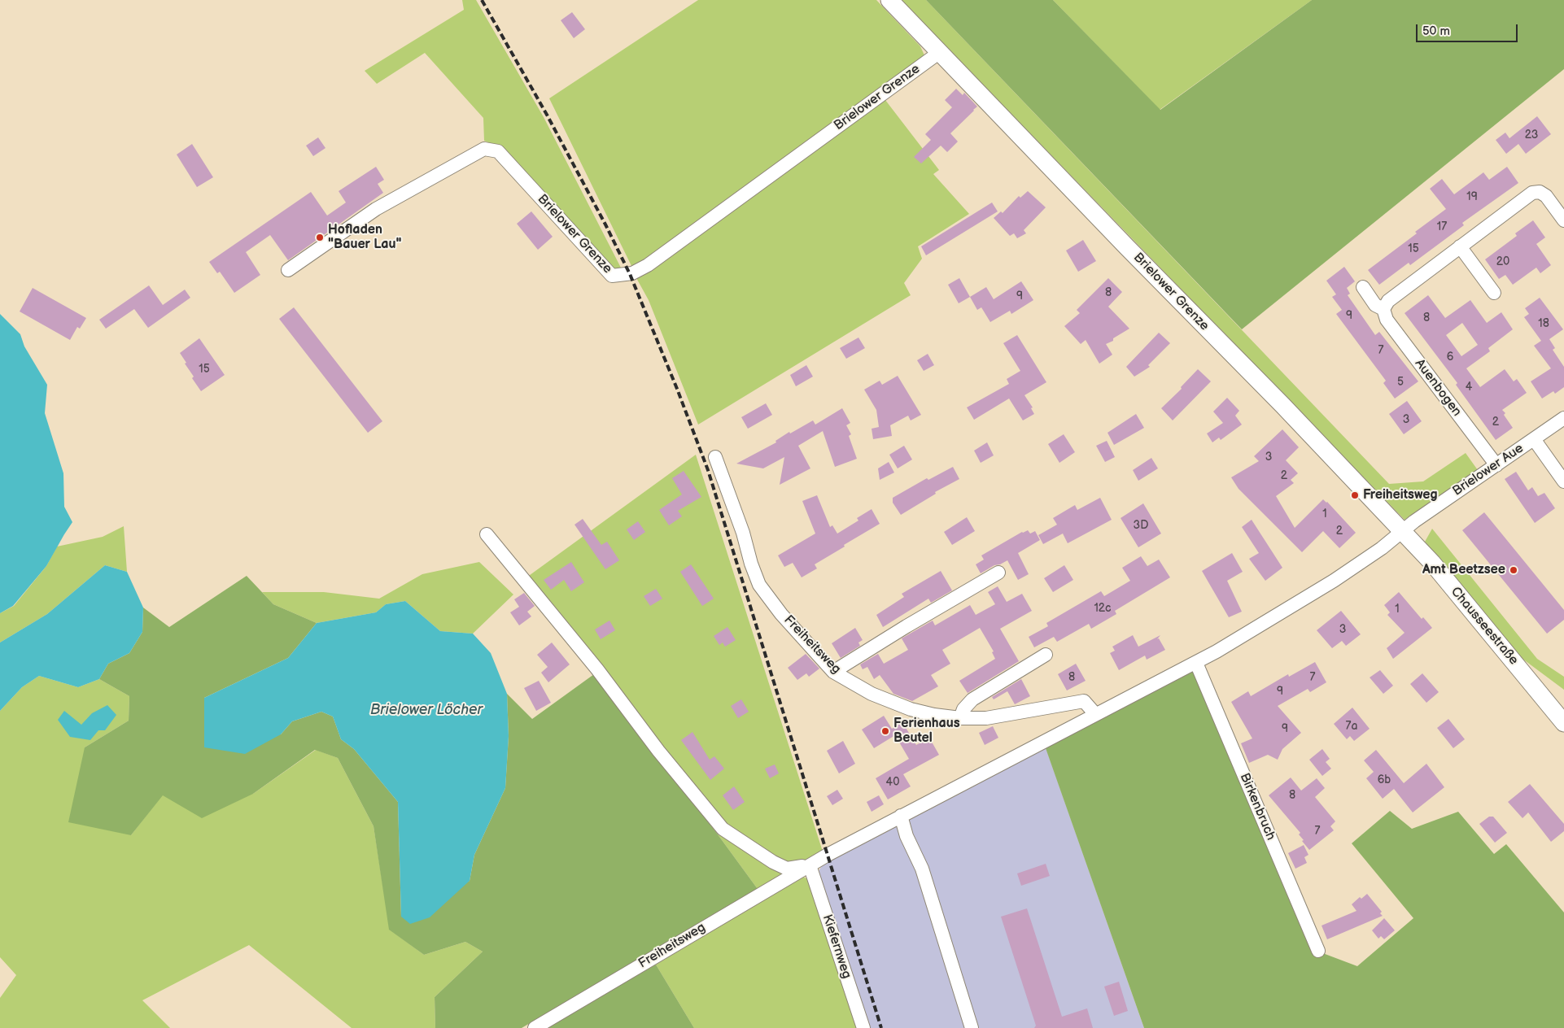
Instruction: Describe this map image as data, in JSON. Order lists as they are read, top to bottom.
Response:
{
  "streets": {
    "main road": ["Brielower Grenze", "Chausseestraße"],
    "street": [
      "Auenbogen",
      "Brielower Aue",
      "Freiheitsweg",
      "Birkenbruch",
      "Kiefernweg"
    ]
  },
  "crossings": [
    ["Brielower Grenze", "Brielower Aue"],
    ["Brielower Grenze", "Chausseestraße"],
    ["Brielower Grenze", "Freiheitsweg"],
    ["Auenbogen", "Brielower Aue"],
    ["Brielower Aue", "Chausseestraße"],
    ["Brielower Aue", "Freiheitsweg"],
    ["Chausseestraße", "Freiheitsweg"],
    ["Freiheitsweg", "Birkenbruch"],
    ["Freiheitsweg", "Kiefernweg"]
  ],
  "water": ["Brielower Löcher"],
  "places": [
    "Hofladen \"Bauer Lau\"",
    "Freiheitsweg",
    "Amt Beetzsee",
    "Ferienhaus Beutel"
  ],
  "house_numbers": [
    "23",
    "19",
    "17",
    "15",
    "20",
    "8",
    "9",
    "9",
    "8",
    "18",
    "7",
    "6",
    "15",
    "5",
    "4",
    "3",
    "2",
    "3",
    "2",
    "1",
    "3D",
    "2",
    "12c",
    "1",
    "3",
    "8",
    "7",
    "9",
    "7a",
    "9",
    "6b",
    "40",
    "8",
    "7"
  ],
  "scale_bar": "50 m"
}
